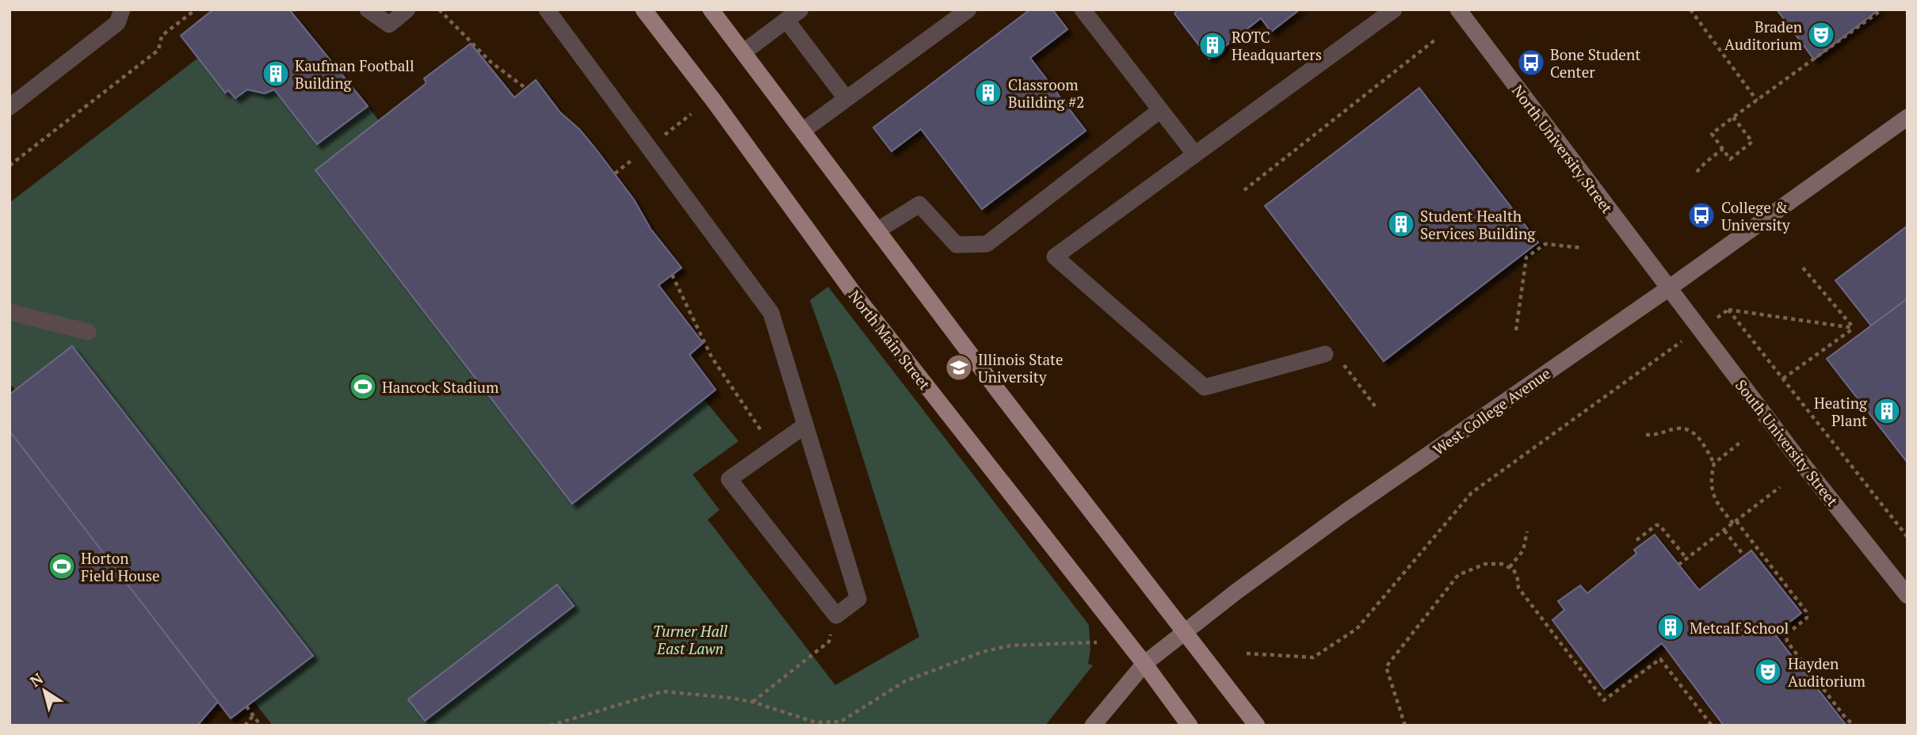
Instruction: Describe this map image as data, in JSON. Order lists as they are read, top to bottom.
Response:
{
  "streets": {
    "main road": [
      "North University Street",
      "North Main Street",
      "West College Avenue",
      "South University Street"
    ]
  },
  "crossings": [
    ["North University Street", "West College Avenue"],
    ["North University Street", "South University Street"],
    ["North Main Street", "West College Avenue"],
    ["West College Avenue", "South University Street"]
  ],
  "parks": ["Turner Hall East Lawn"],
  "places": {
    "theatre": ["Braden Auditorium", "Hayden Auditorium"],
    "building": [
      "ROTC Headquarters",
      "Kaufman Football Building",
      "Classroom Building #2",
      "Student Health Services Building",
      "Heating Plant",
      "Metcalf School"
    ],
    "bus stop": ["Bone Student Center", "College & University"],
    "school or university": ["Illinois State University"],
    "sports": ["Hancock Stadium", "Horton Field House"]
  },
  "north": "top left"
}
